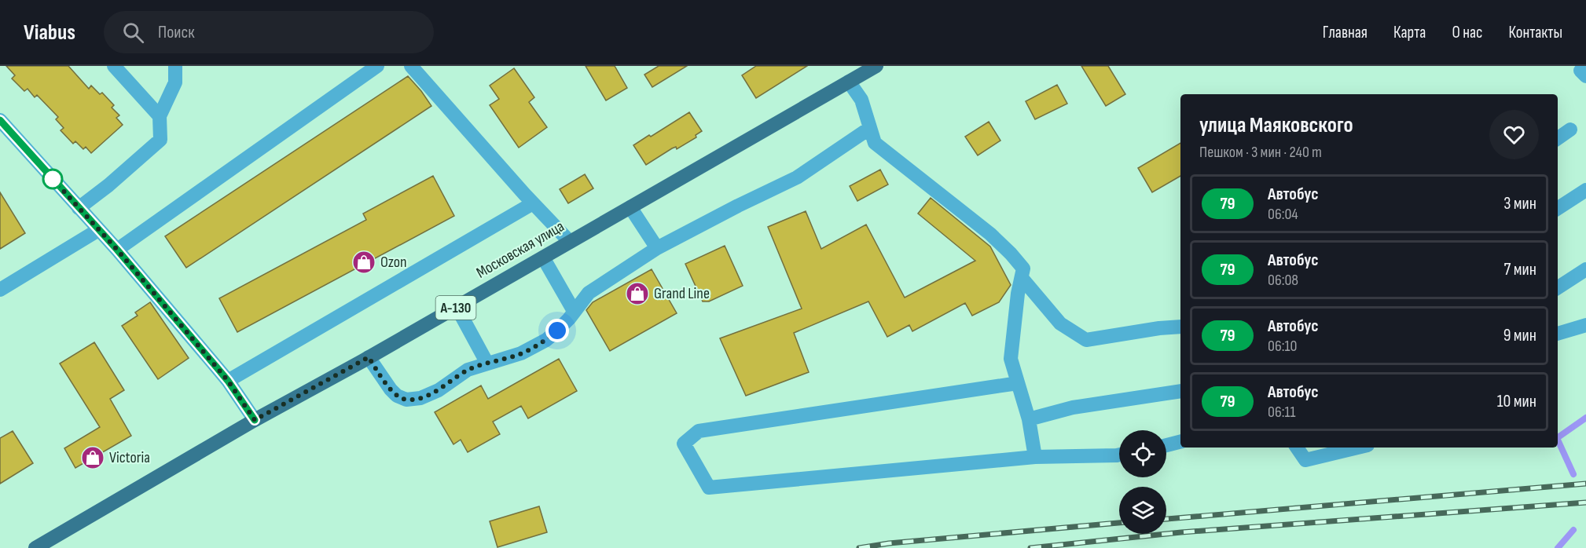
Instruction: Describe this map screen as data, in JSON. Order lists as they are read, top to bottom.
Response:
{
  "streets": {
    "main road": ["Московская улица", "А-130"]
  },
  "places": {
    "shop": ["Ozon", "Grand Line", "Victoria"]
  },
  "lines": ["bus line 79"],
  "page": {
    "header": "Viabus",
    "search": "Поиск",
    "nav": [
      "Главная",
      "Карта",
      "О нас",
      "Контакты"
    ],
    "heading": ["улица Маяковского", "Пешком · 3 мин · 240 m"],
    "list": [
      {
        "mark": "79",
        "name": "Автобус",
        "note": "06:04",
        "value": "3 мин"
      },
      {
        "mark": "79",
        "name": "Автобус",
        "note": "06:08",
        "value": "7 мин"
      },
      {
        "mark": "79",
        "name": "Автобус",
        "note": "06:10",
        "value": "9 мин"
      },
      {
        "mark": "79",
        "name": "Автобус",
        "note": "06:11",
        "value": "10 мин"
      }
    ]
  }
}
